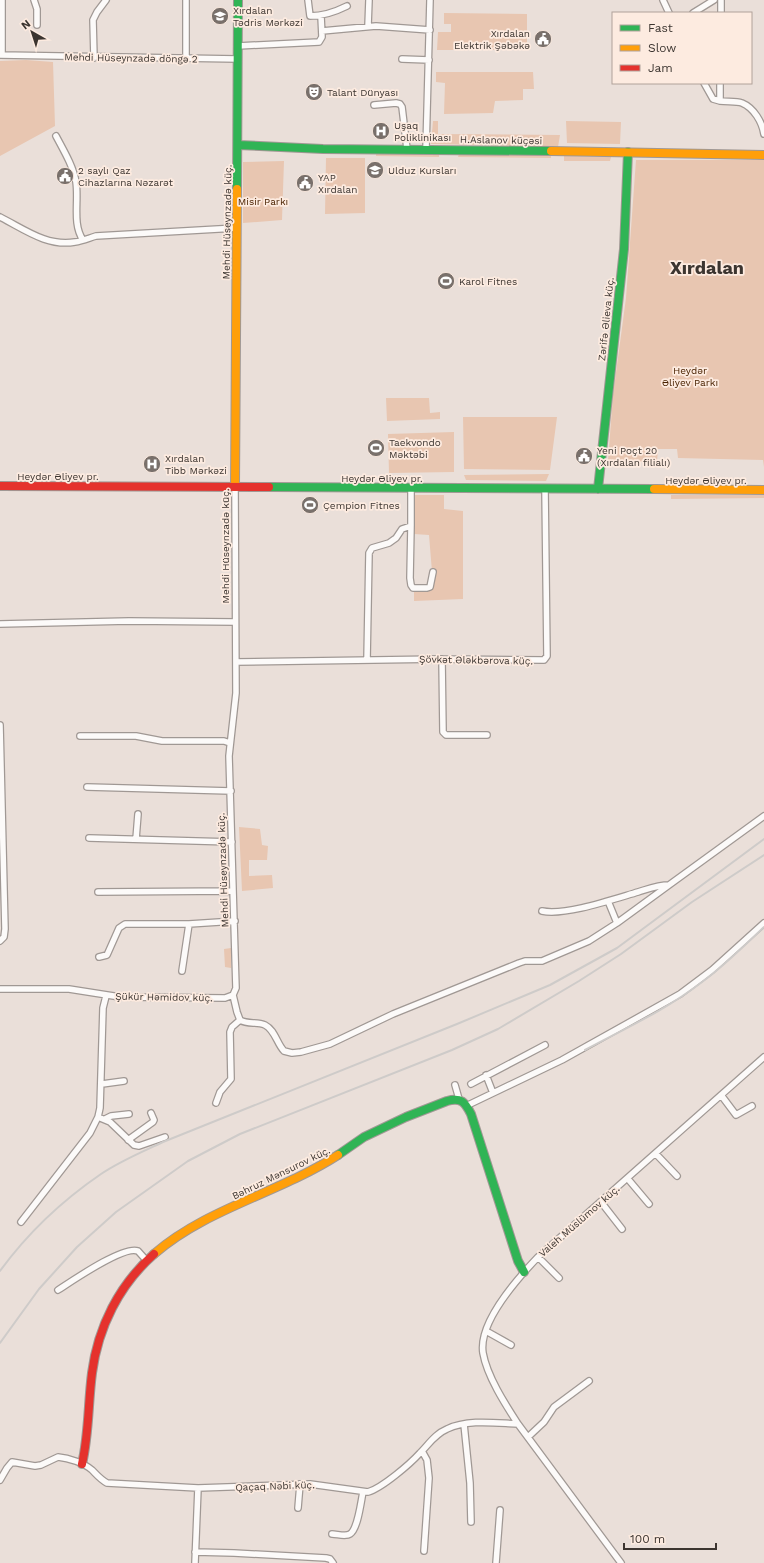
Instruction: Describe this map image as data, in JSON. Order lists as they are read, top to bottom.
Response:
{
  "streets": {
    "street": [
      "Mehdi Hüseynzadə döngə 2",
      "H.Aslanov küçəsi",
      "Mehdi Hüseynzadə küç.",
      "Zərifə Əlieva küç.",
      "Heydər Əliyev pr.",
      "Şövkət Ələkbərova küç.",
      "Şükür Həmidov küç.",
      "Bəhruz Mənsurov küç.",
      "Valeh Müslümov küç.",
      "Qaçaq Nəbi küç."
    ]
  },
  "crossings": [
    ["Mehdi Hüseynzadə döngə 2", "Mehdi Hüseynzadə küç."],
    ["H.Aslanov küçəsi", "Mehdi Hüseynzadə küç."],
    ["H.Aslanov küçəsi", "Zərifə Əlieva küç."],
    ["Mehdi Hüseynzadə küç.", "Heydər Əliyev pr."],
    ["Mehdi Hüseynzadə küç.", "Şövkət Ələkbərova küç."],
    ["Mehdi Hüseynzadə küç.", "Şükür Həmidov küç."],
    ["Zərifə Əlieva küç.", "Heydər Əliyev pr."],
    ["Heydər Əliyev pr.", "Şövkət Ələkbərova küç."],
    ["Bəhruz Mənsurov küç.", "Qaçaq Nəbi küç."]
  ],
  "districts": ["Xırdalan"],
  "parks": ["Misir Parkı", "Heydər Əliyev Parkı"],
  "places": {
    "school or university": ["Xırdalan Tədris Mərkəzi", "Ulduz Kursları"],
    "public building": [
      "Xırdalan Elektrik Şəbəkə",
      "2 saylı Qaz Cihazlarına Nəzarət",
      "YAP Xırdalan",
      "Yeni Poçt 20 (Xırdalan filialı)"
    ],
    "theatre": ["Talant Dünyası"],
    "hospital": ["Uşaq Poliklinikası", "Xırdalan Tibb Mərkəzi"],
    "sports": ["Karol Fitnes", "Taekvondo Məktəbi", "Çempion Fitnes"]
  },
  "legend": ["Fast", "Slow", "Jam"],
  "scale_bar": "100 m",
  "north": "top left"
}
